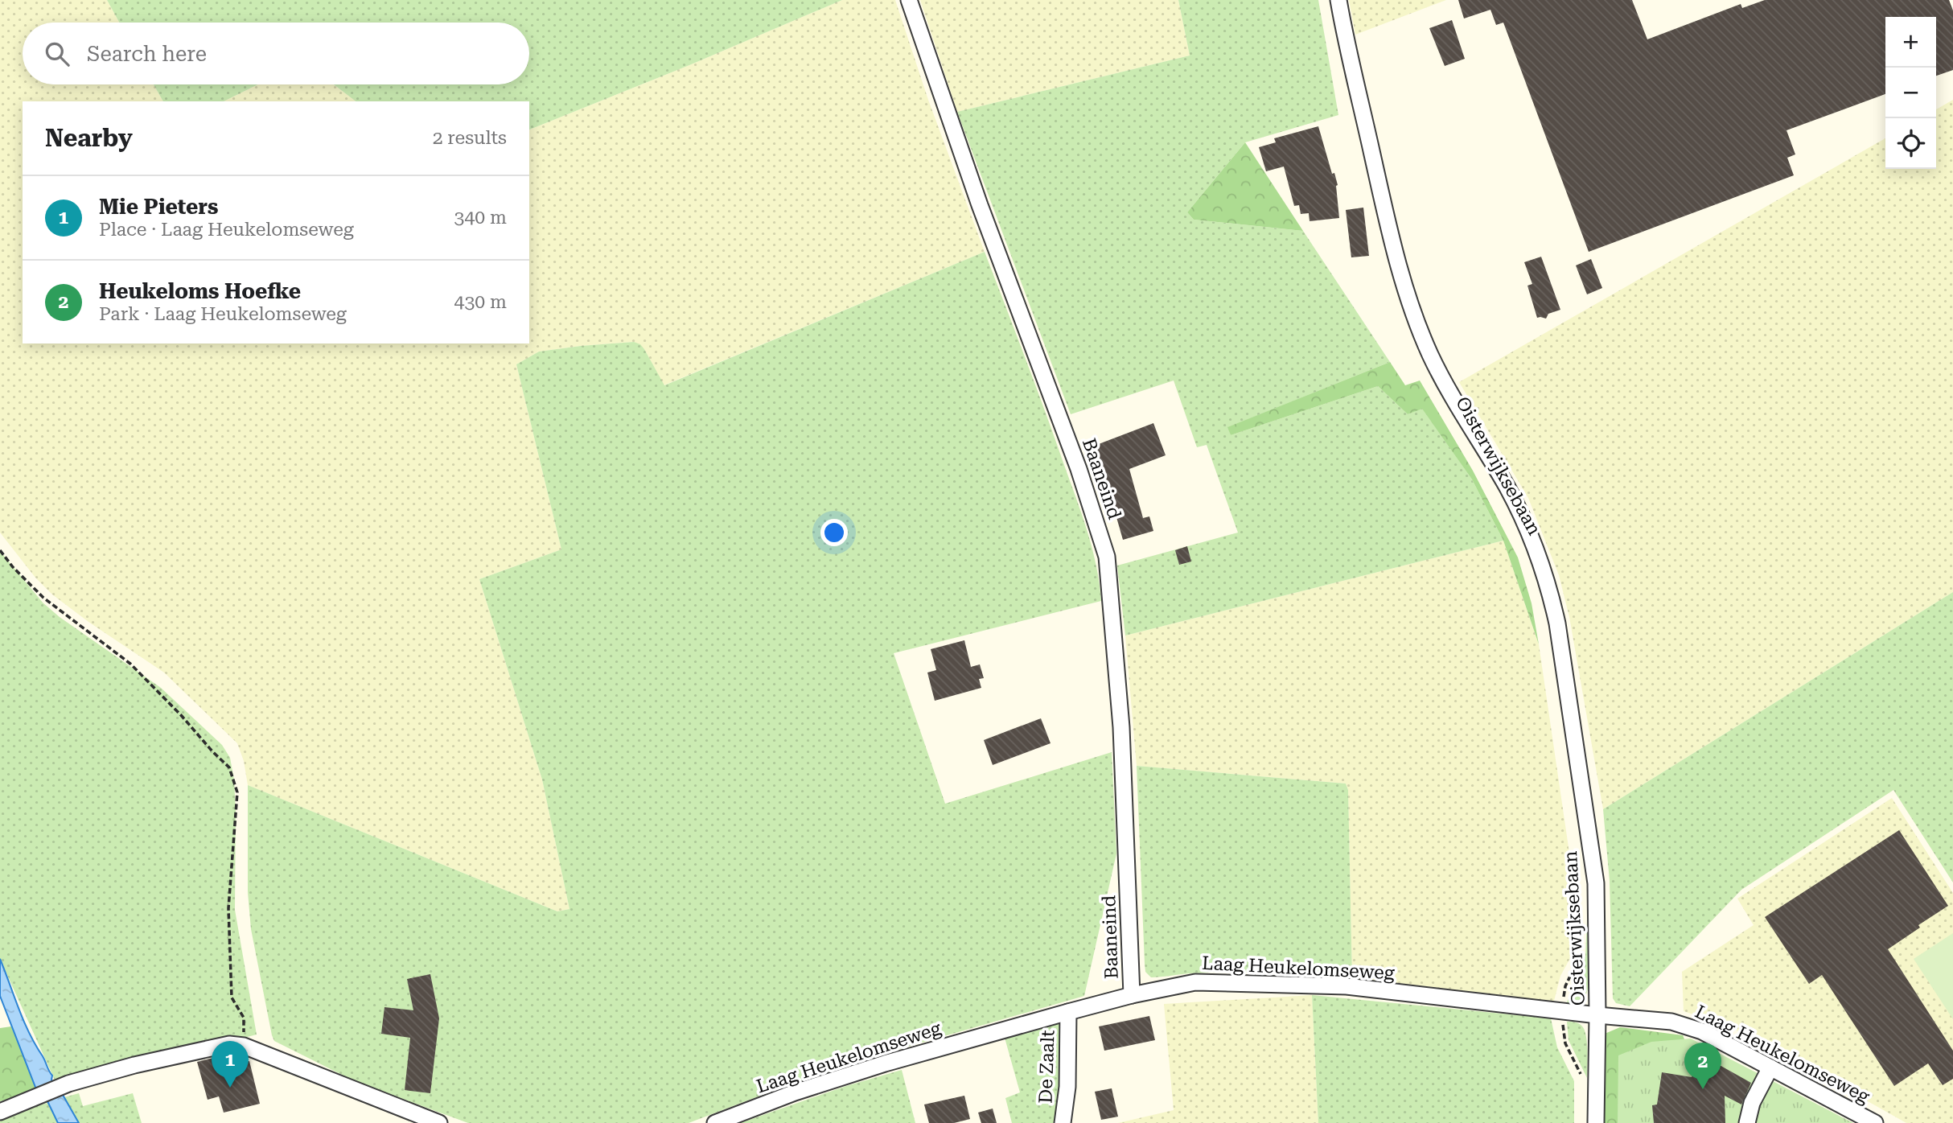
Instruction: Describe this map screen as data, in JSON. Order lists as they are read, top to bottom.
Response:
{
  "streets": {
    "street": [
      "Oisterwijksebaan",
      "Baaneind",
      "Laag Heukelomseweg",
      "De Zaalt"
    ]
  },
  "crossings": [
    ["Oisterwijksebaan", "Laag Heukelomseweg"],
    ["Baaneind", "Laag Heukelomseweg"],
    ["Laag Heukelomseweg", "De Zaalt"]
  ],
  "page": {
    "map_buttons": ["+", "−"],
    "search": "Search here",
    "heading": ["Nearby", "2 results"],
    "list": [
      {
        "mark": "1",
        "name": "Mie Pieters",
        "note": "Place · Laag Heukelomseweg",
        "value": "340 m"
      },
      {
        "mark": "2",
        "name": "Heukeloms Hoefke",
        "note": "Park · Laag Heukelomseweg",
        "value": "430 m"
      }
    ],
    "pins": ["1", "2"]
  }
}
